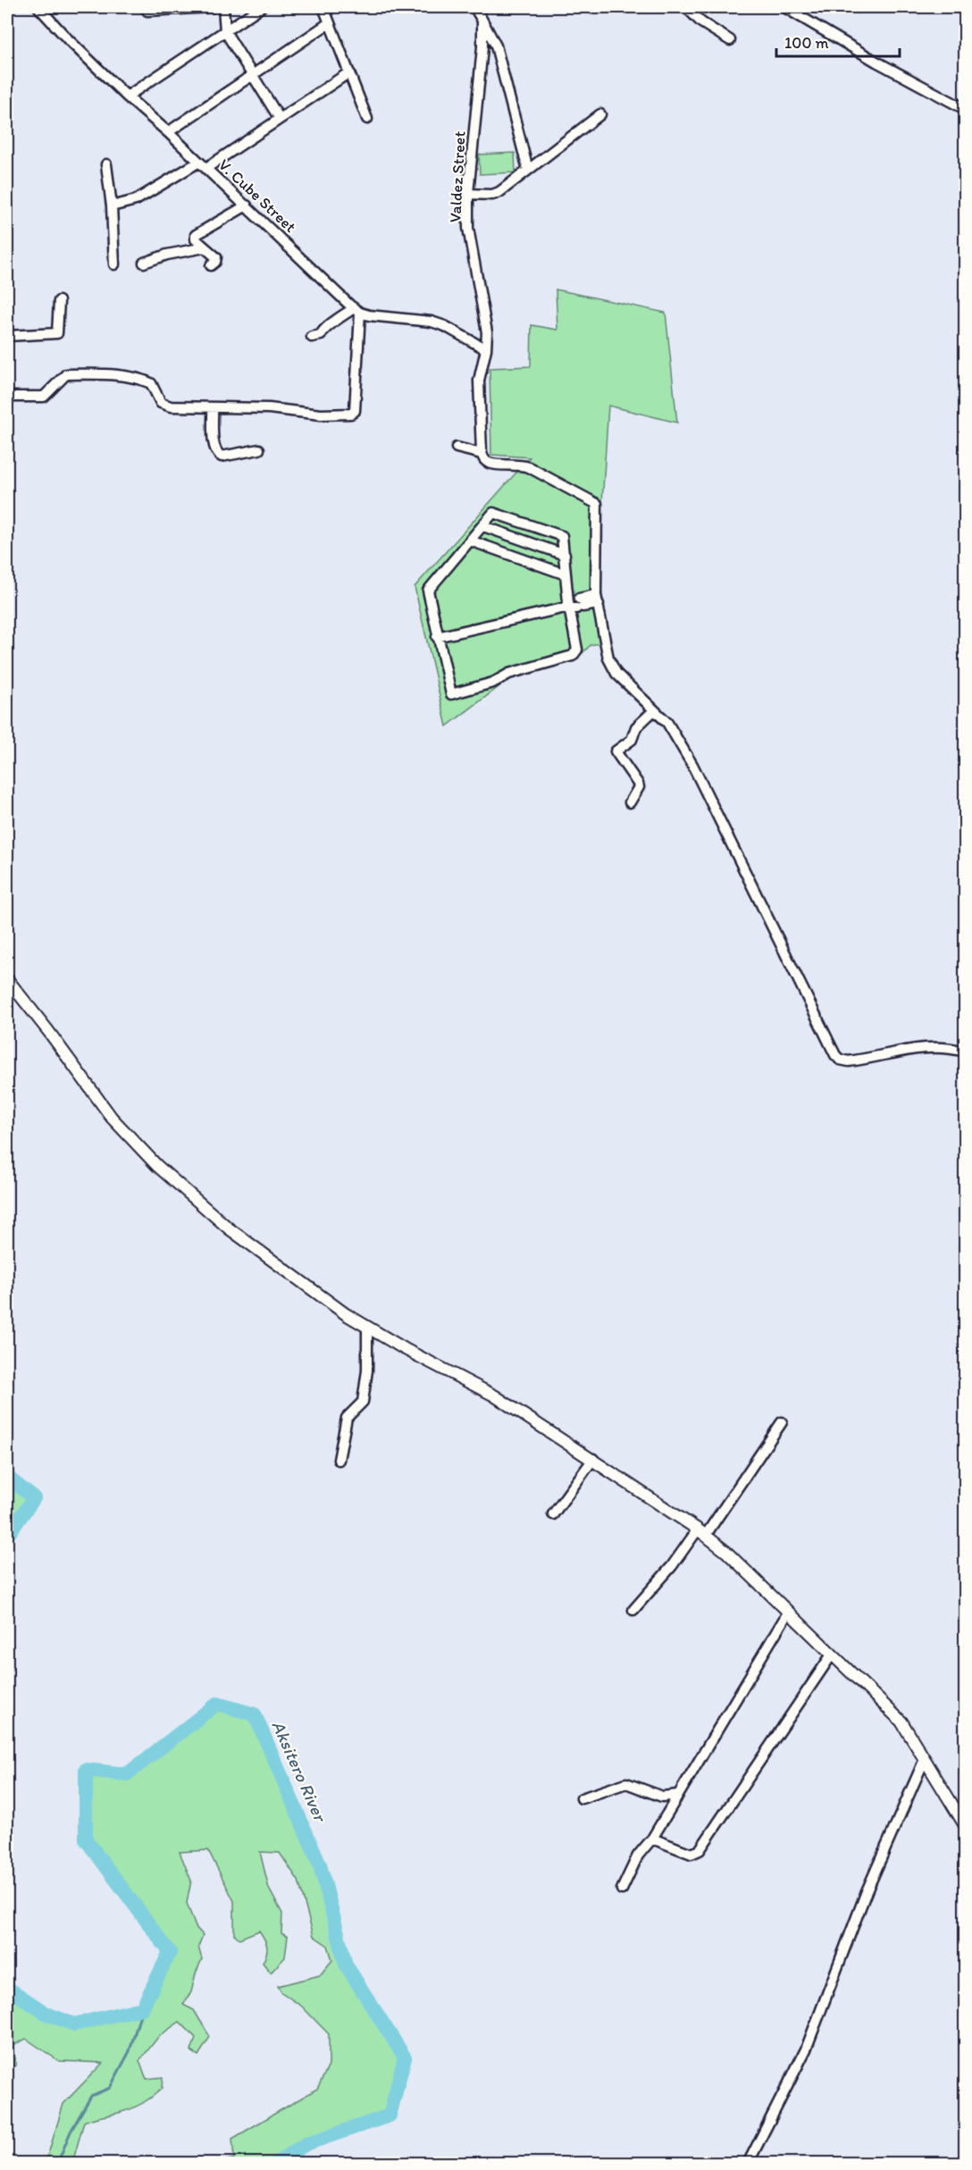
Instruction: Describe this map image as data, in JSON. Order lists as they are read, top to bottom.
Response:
{
  "streets": {
    "street": ["Valdez Street", "V. Cube Street"]
  },
  "water": ["Aksitero River"],
  "scale_bar": "100 m"
}
